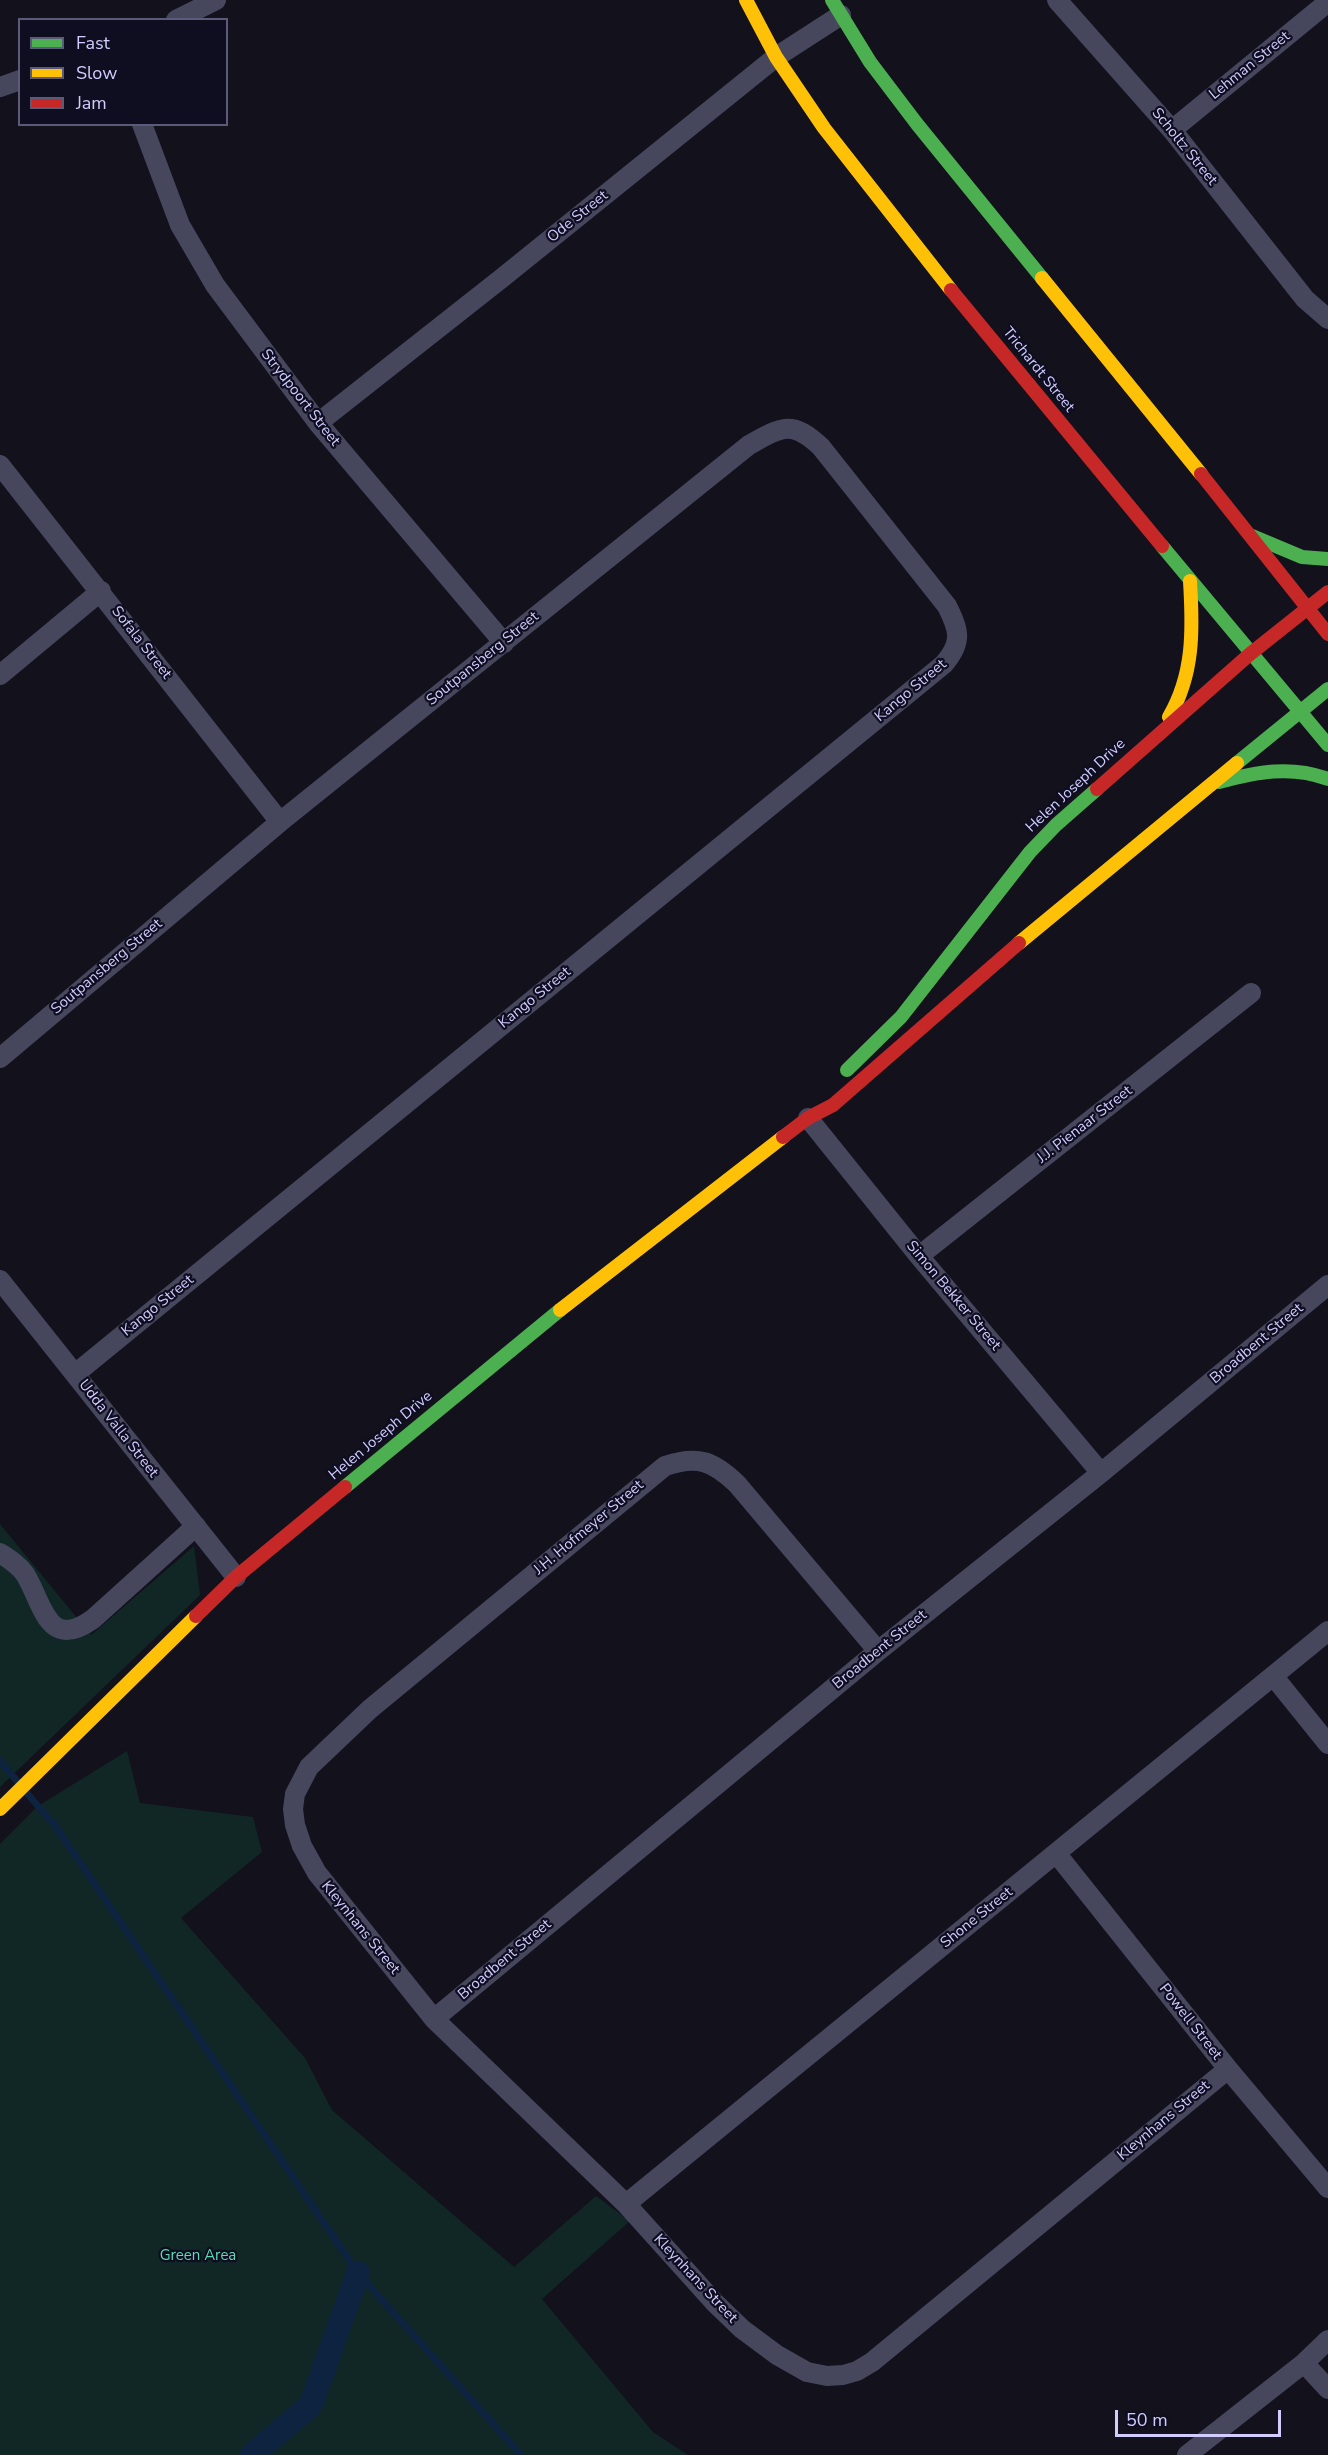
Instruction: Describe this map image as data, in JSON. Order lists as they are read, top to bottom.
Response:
{
  "streets": {
    "street": [
      "Lehman Street",
      "Scholtz Street",
      "Ode Street",
      "Trichardt Street",
      "Strydpoort Street",
      "Sofala Street",
      "Soutpansberg Street",
      "Kango Street",
      "Helen Joseph Drive",
      "J.J. Pienaar Street",
      "Simon Bekker Street",
      "Broadbent Street",
      "Udda Valla Street",
      "J.H. Hofmeyer Street",
      "Shone Street",
      "Kleynhans Street",
      "Powell Street"
    ]
  },
  "crossings": [
    ["Lehman Street", "Scholtz Street"],
    ["Ode Street", "Trichardt Street"],
    ["Ode Street", "Strydpoort Street"],
    ["Trichardt Street", "Helen Joseph Drive"],
    ["Strydpoort Street", "Soutpansberg Street"],
    ["Sofala Street", "Soutpansberg Street"],
    ["Soutpansberg Street", "Kango Street"],
    ["Kango Street", "Udda Valla Street"],
    ["Helen Joseph Drive", "Simon Bekker Street"],
    ["Helen Joseph Drive", "Udda Valla Street"],
    ["J.J. Pienaar Street", "Simon Bekker Street"],
    ["Simon Bekker Street", "Broadbent Street"],
    ["Broadbent Street", "J.H. Hofmeyer Street"],
    ["Broadbent Street", "Kleynhans Street"],
    ["J.H. Hofmeyer Street", "Kleynhans Street"],
    ["Shone Street", "Kleynhans Street"],
    ["Shone Street", "Powell Street"],
    ["Kleynhans Street", "Powell Street"]
  ],
  "parks": ["Green Area"],
  "legend": ["Fast", "Slow", "Jam"],
  "scale_bar": "50 m"
}
